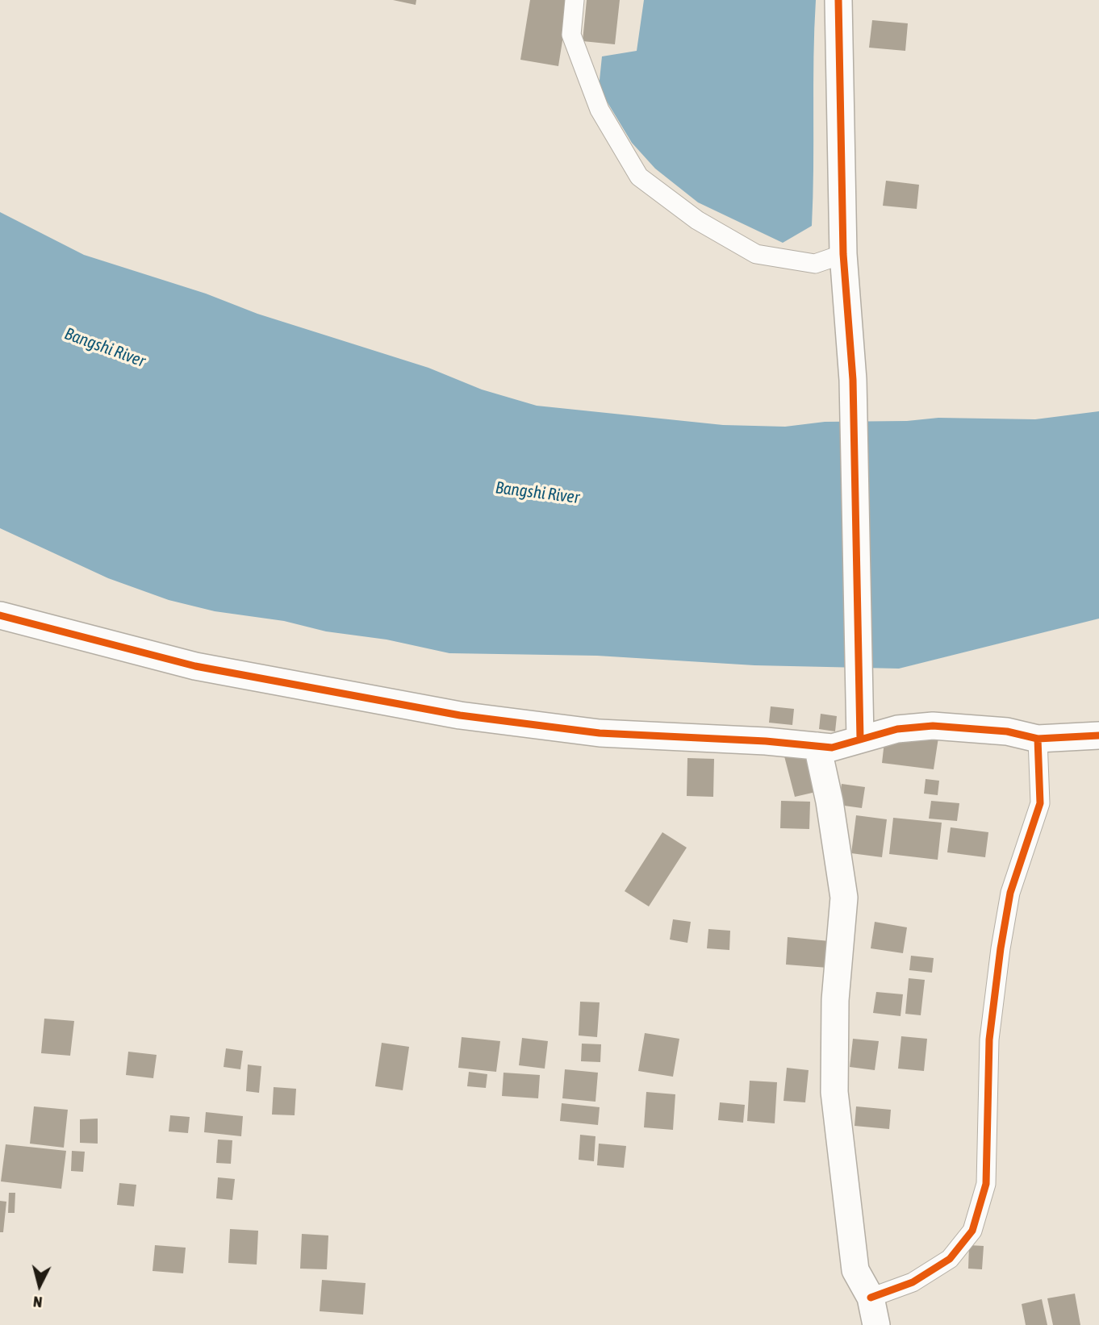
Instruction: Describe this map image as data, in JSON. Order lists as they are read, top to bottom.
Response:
{
  "water": ["Bangshi River"],
  "north": "bottom"
}
